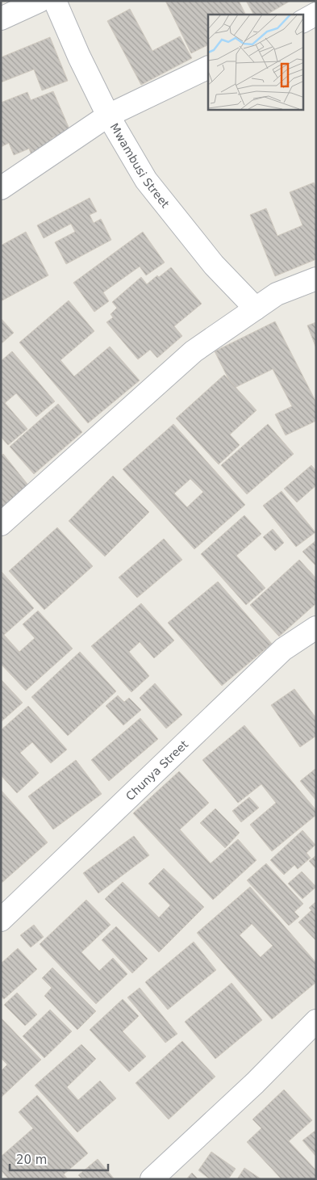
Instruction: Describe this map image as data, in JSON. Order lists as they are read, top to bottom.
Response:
{
  "streets": {
    "street": ["Mwambusi Street", "Chunya Street"]
  },
  "scale_bar": "20 m"
}
